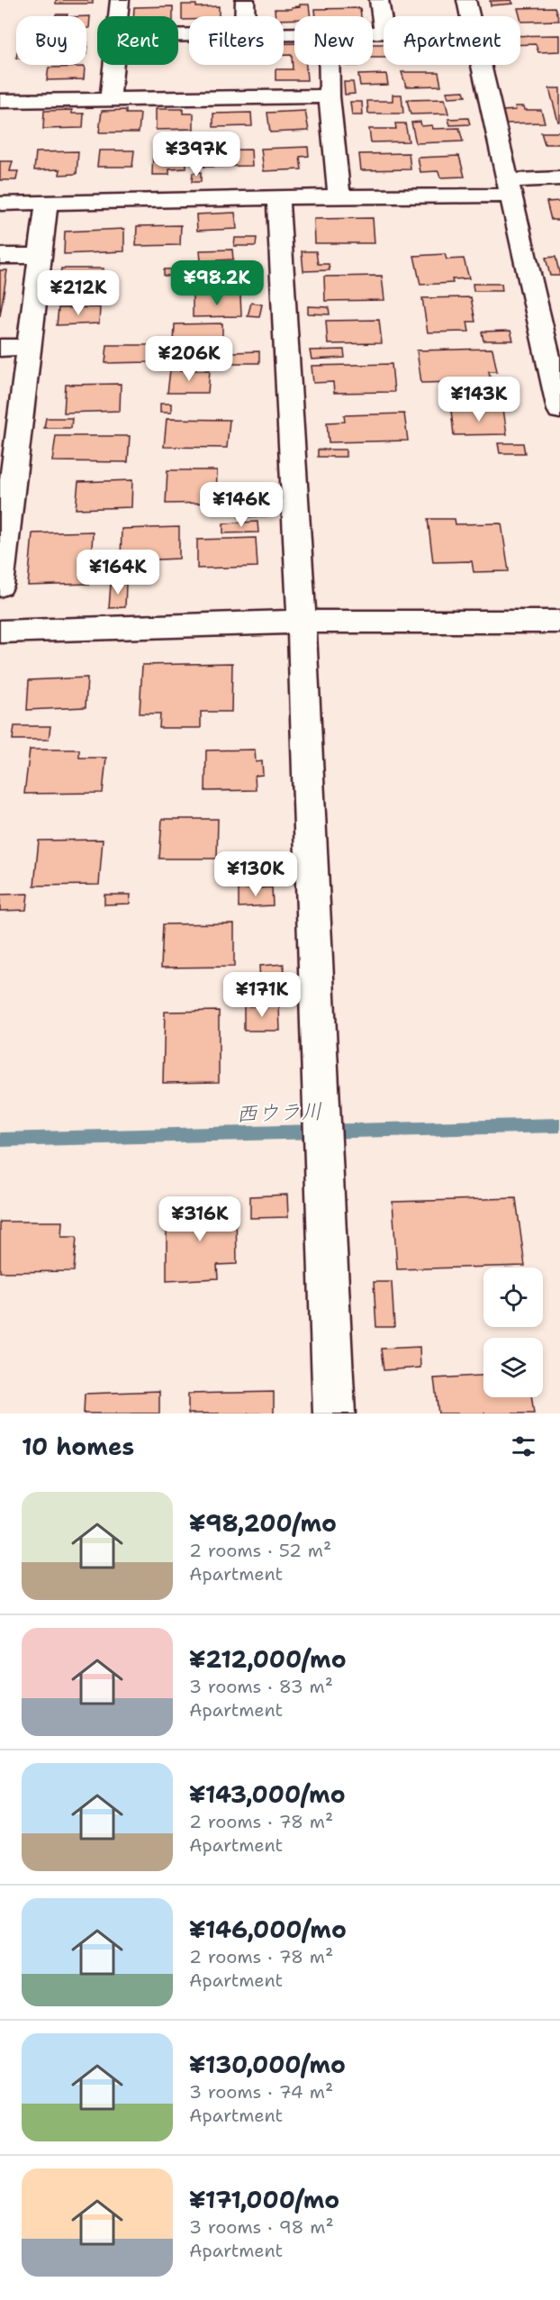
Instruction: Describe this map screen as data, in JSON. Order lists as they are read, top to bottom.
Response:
{
  "water": ["西ウラ川"],
  "page": {
    "chip": [
      "Buy",
      "Rent",
      "Filters",
      "New",
      "Apartment"
    ],
    "price": [
      "¥397K",
      "¥98.2K",
      "¥212K",
      "¥206K",
      "¥143K",
      "¥146K",
      "¥164K",
      "¥130K",
      "¥171K",
      "¥316K"
    ],
    "heading": "10 homes",
    "list": [
      {
        "name": "¥98,200/mo",
        "note": "2 rooms · 52 m² · Apartment"
      },
      {
        "name": "¥212,000/mo",
        "note": "3 rooms · 83 m² · Apartment"
      },
      {
        "name": "¥143,000/mo",
        "note": "2 rooms · 78 m² · Apartment"
      },
      {
        "name": "¥146,000/mo",
        "note": "2 rooms · 78 m² · Apartment"
      },
      {
        "name": "¥130,000/mo",
        "note": "3 rooms · 74 m² · Apartment"
      },
      {
        "name": "¥171,000/mo",
        "note": "3 rooms · 98 m² · Apartment"
      }
    ]
  }
}
